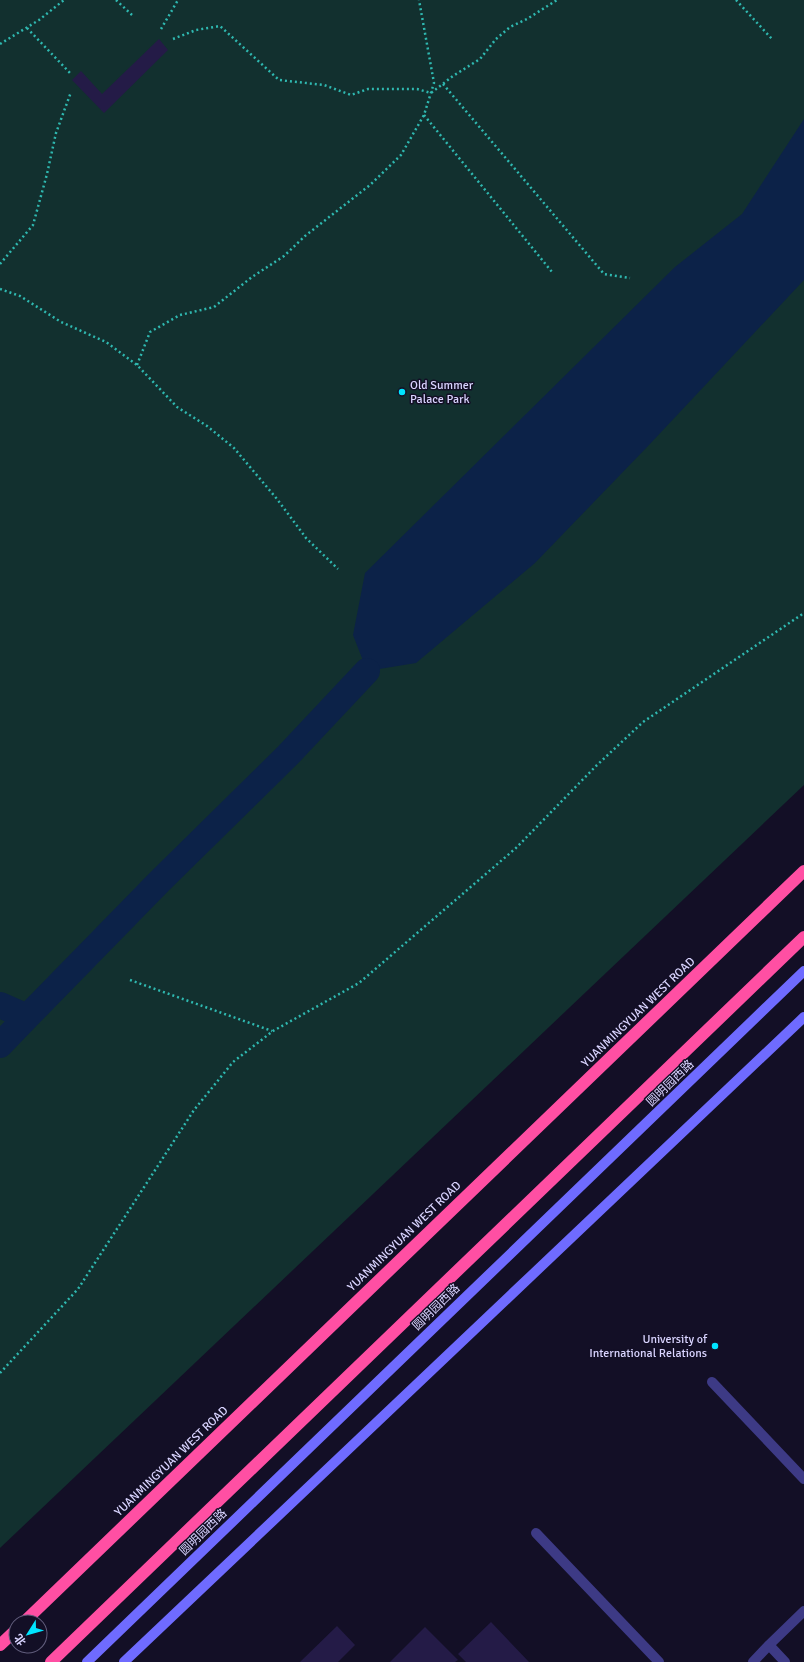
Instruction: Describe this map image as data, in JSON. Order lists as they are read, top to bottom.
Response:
{
  "streets": {
    "highway": ["YUANMINGYUAN WEST ROAD"],
    "street": ["圆明园西路"]
  },
  "places": ["Old Summer Palace Park", "University of International Relations"],
  "north": "bottom left"
}
